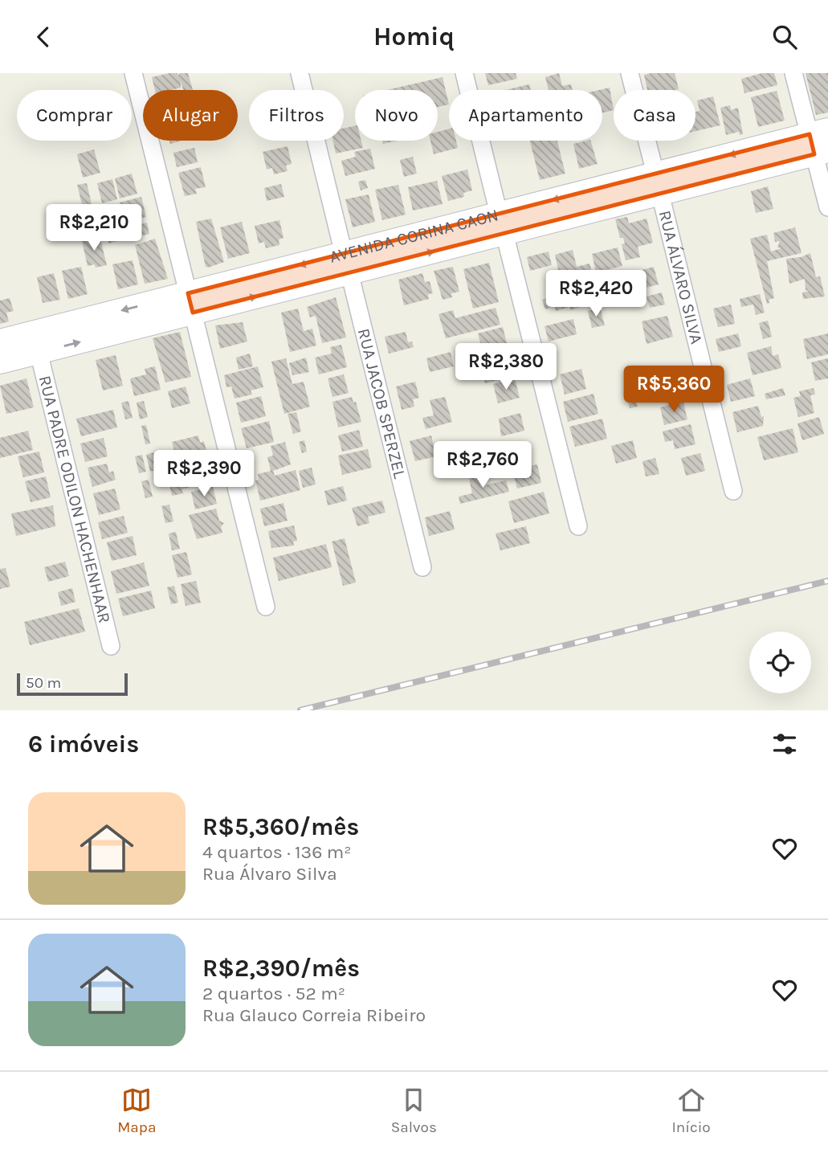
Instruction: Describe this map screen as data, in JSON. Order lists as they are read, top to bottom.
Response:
{
  "streets": {
    "main road": ["AVENIDA CORINA CAON"],
    "street": ["RUA ÁLVARO SILVA", "RUA JACOB SPERZEL", "RUA PADRE ODILON HACHENHAAR"]
  },
  "crossings": [
    ["AVENIDA CORINA CAON", "RUA ÁLVARO SILVA"],
    ["AVENIDA CORINA CAON", "RUA JACOB SPERZEL"],
    ["AVENIDA CORINA CAON", "RUA PADRE ODILON HACHENHAAR"]
  ],
  "scale_bar": "50 m",
  "page": {
    "header": "Homiq",
    "chip": [
      "Comprar",
      "Alugar",
      "Filtros",
      "Novo",
      "Apartamento",
      "Casa"
    ],
    "price": [
      "R$2,210",
      "R$2,420",
      "R$2,380",
      "R$5,360",
      "R$2,760",
      "R$2,390"
    ],
    "scale": "50 m",
    "heading": "6 imóveis",
    "list": [
      {
        "name": "R$5,360/mês",
        "note": "4 quartos · 136 m² · Rua Álvaro Silva"
      },
      {
        "name": "R$2,390/mês",
        "note": "2 quartos · 52 m² · Rua Glauco Correia Ribeiro"
      }
    ],
    "tabs": ["Mapa", "Salvos", "Início"]
  }
}
